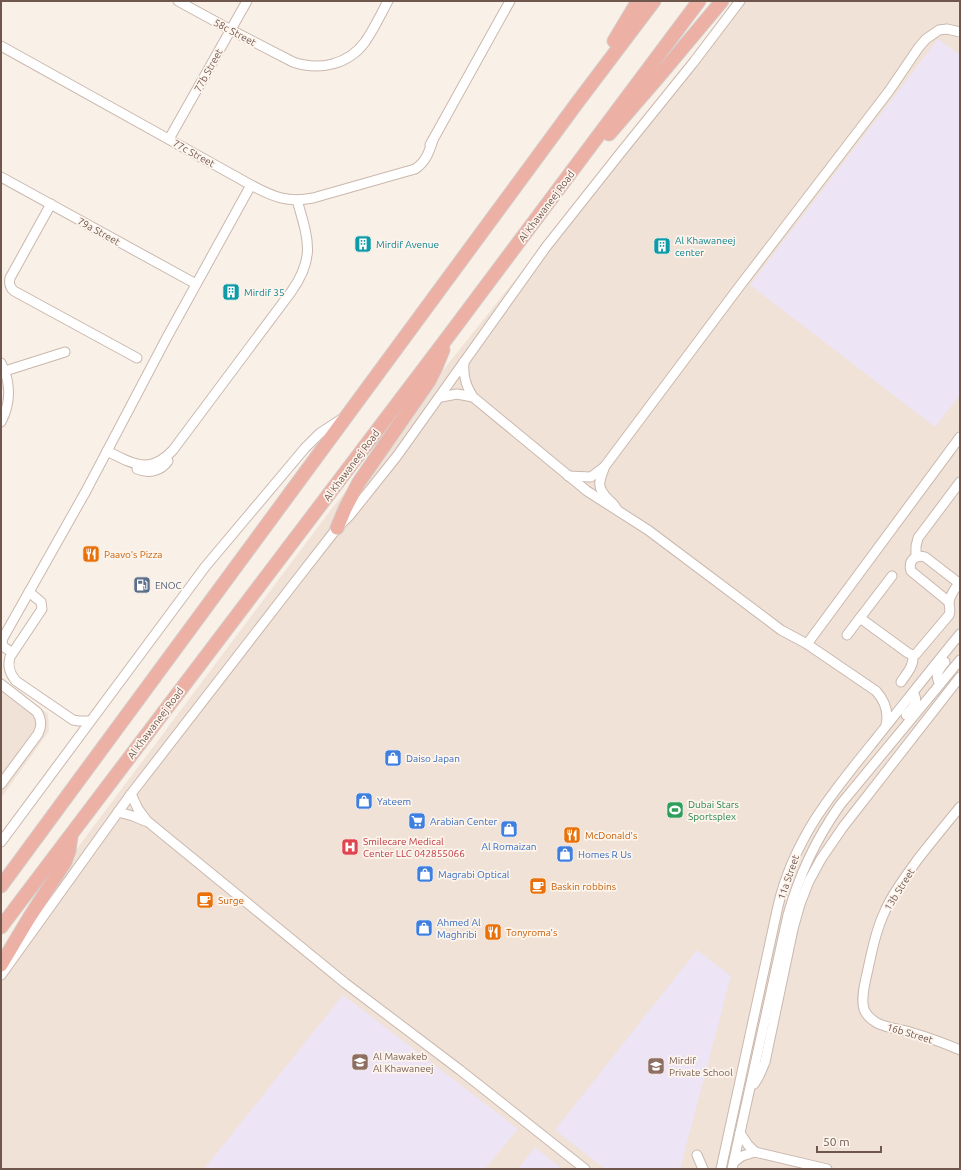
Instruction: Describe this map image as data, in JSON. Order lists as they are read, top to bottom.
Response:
{
  "streets": {
    "highway": ["Al Khawaneej Road"],
    "street": [
      "58c Street",
      "77b Street",
      "77c Street",
      "79a Street",
      "11a Street",
      "13b Street",
      "16b Street"
    ]
  },
  "crossings": [
    ["58c Street", "77b Street"],
    ["77b Street", "77c Street"],
    ["13b Street", "16b Street"]
  ],
  "places": {
    "building": ["Mirdif Avenue", "Al Khawaneej center", "Mirdif 35"],
    "restaurant": ["Paavo's Pizza", "McDonald's", "Tonyroma's"],
    "fuel station": ["ENOC"],
    "shop": [
      "Daiso Japan",
      "Yateem",
      "Al Romaizan",
      "Homes R Us",
      "Magrabi Optical",
      "Ahmed Al Maghribi"
    ],
    "sports": ["Dubai Stars Sportsplex"],
    "supermarket": ["Arabian Center"],
    "hospital": ["Smilecare Medical Center LLC 042855066"],
    "cafe": ["Baskin robbins", "Surge"],
    "school or university": ["Al Mawakeb Al Khawaneej", "Mirdif Private School"]
  },
  "scale_bar": "50 m"
}
